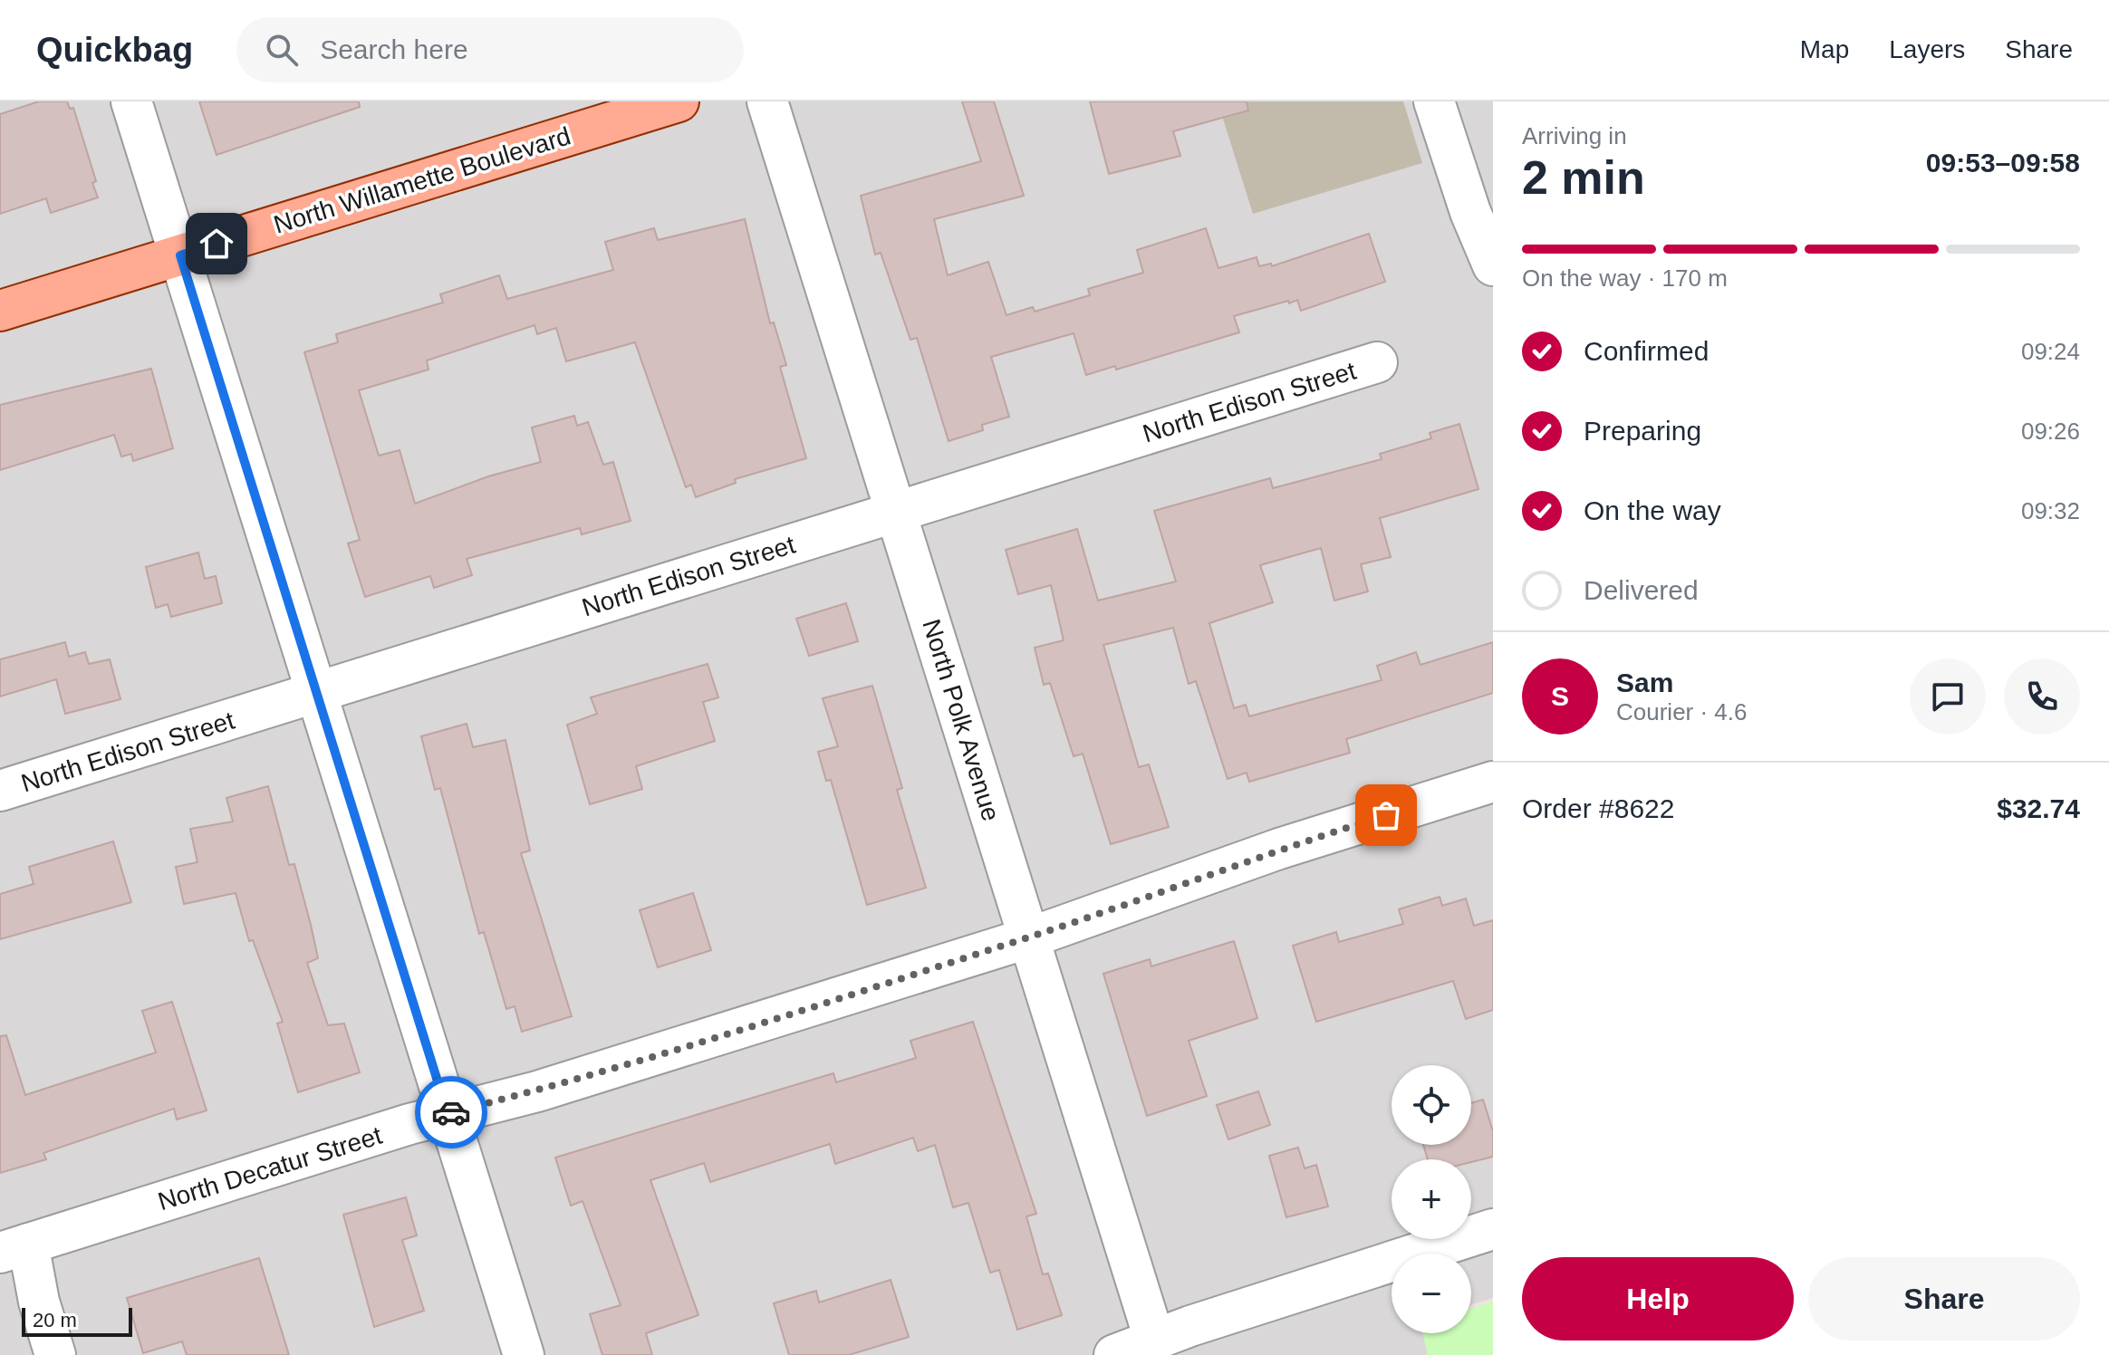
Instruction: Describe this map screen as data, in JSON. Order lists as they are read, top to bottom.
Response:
{
  "streets": {
    "main road": ["North Willamette Boulevard"],
    "street": ["North Edison Street", "North Polk Avenue", "North Decatur Street"]
  },
  "crossings": [
    ["North Edison Street", "North Polk Avenue"],
    ["North Polk Avenue", "North Decatur Street"]
  ],
  "scale_bar": "20 m",
  "page": {
    "header": "Quickbag",
    "search": "Search here",
    "nav": ["Map", "Layers", "Share"],
    "heading": ["2 min", "Arriving in", "09:53–09:58"],
    "panel": [
      "Sam",
      "Courier · 4.6",
      "Order #8622",
      "$32.74"
    ],
    "bar": "On the way · 170 m",
    "list": [
      ["Confirmed", "09:24"],
      ["Preparing", "09:26"],
      ["On the way", "09:32"],
      "Delivered"
    ],
    "round": "S",
    "map_buttons": ["+", "−"],
    "buttons": ["Help", "Share"],
    "scale": "20 m"
  }
}
